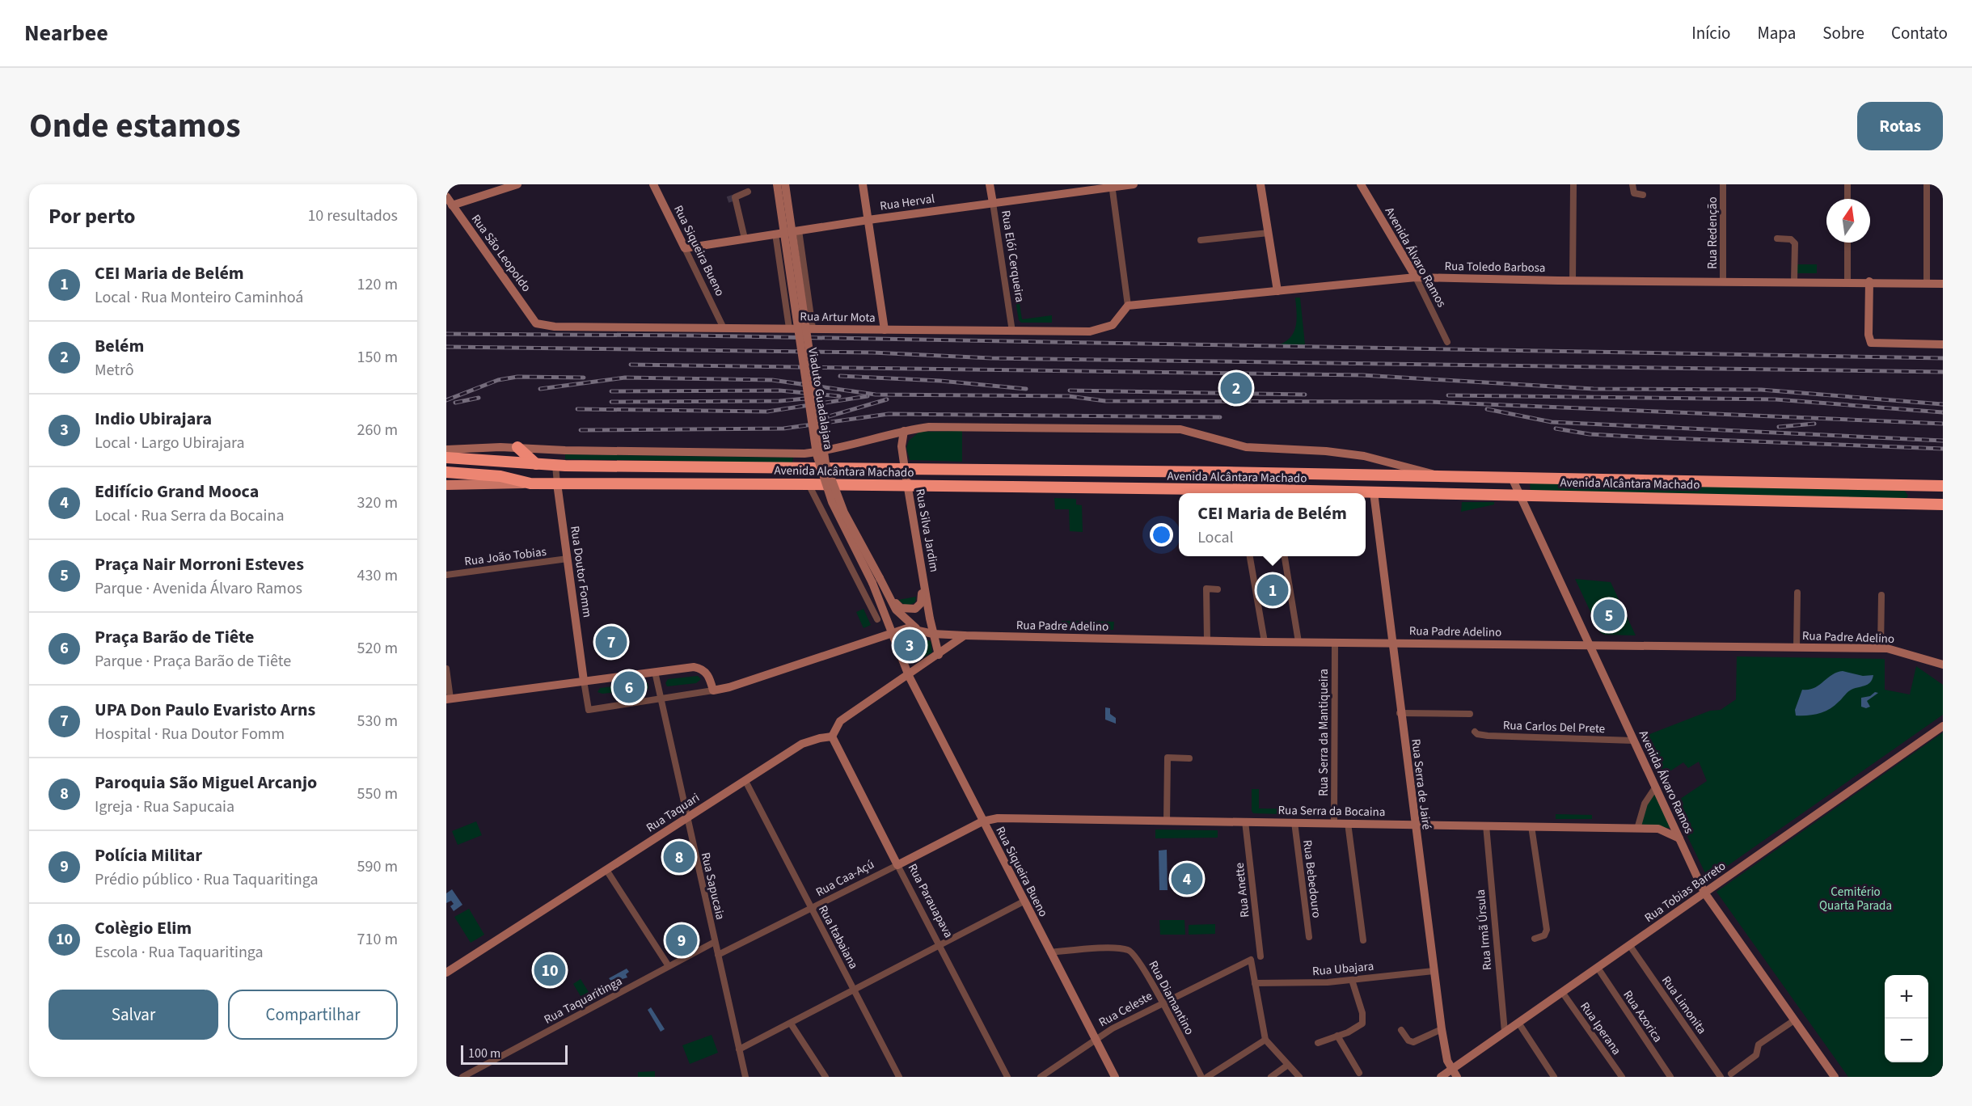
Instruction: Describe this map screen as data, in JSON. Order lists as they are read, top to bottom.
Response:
{
  "streets": {
    "highway": ["Avenida Alcântara Machado"],
    "street": [
      "Rua Herval",
      "Rua Redenção",
      "Rua Siqueira Bueno",
      "Rua São Leopoldo",
      "Rua Elói Cerqueira",
      "Avenida Álvaro Ramos",
      "Rua Toledo Barbosa",
      "Rua Artur Mota",
      "Viaduto Guadalajara",
      "Rua Silva Jardim",
      "Rua João Tobias",
      "Rua Doutor Fomm",
      "Rua Padre Adelino",
      "Rua Carlos Del Prete",
      "Rua Serra da Mantiqueira",
      "Rua Serra de Jairé",
      "Rua Serra da Bocaina",
      "Rua Taquari",
      "Rua Caa-Açú",
      "Rua Bebedouro",
      "Rua Sapucaia",
      "Rua Anette",
      "Rua Tobias Barreto",
      "Rua Parauapava",
      "Rua Irmã Úrsula",
      "Rua Itabaiana",
      "Rua Ubajara",
      "Rua Diamantino",
      "Rua Taquaritinga",
      "Rua Limonita",
      "Rua Celeste",
      "Rua Azorica",
      "Rua Iperana"
    ]
  },
  "crossings": [
    ["Rua Herval", "Rua Siqueira Bueno"],
    ["Rua Herval", "Rua Elói Cerqueira"],
    ["Rua Redenção", "Rua Toledo Barbosa"],
    ["Rua Siqueira Bueno", "Rua Artur Mota"],
    ["Rua Siqueira Bueno", "Viaduto Guadalajara"],
    ["Rua Siqueira Bueno", "Rua Serra da Bocaina"],
    ["Rua Siqueira Bueno", "Rua Caa-Açú"],
    ["Rua Siqueira Bueno", "Rua Diamantino"],
    ["Rua Siqueira Bueno", "Rua Celeste"],
    ["Rua São Leopoldo", "Rua Artur Mota"],
    ["Rua Elói Cerqueira", "Rua Artur Mota"],
    ["Avenida Álvaro Ramos", "Rua Toledo Barbosa"],
    ["Avenida Álvaro Ramos", "Avenida Alcântara Machado"],
    ["Avenida Álvaro Ramos", "Rua Padre Adelino"],
    ["Avenida Álvaro Ramos", "Rua Carlos Del Prete"],
    ["Avenida Álvaro Ramos", "Rua Serra da Bocaina"],
    ["Avenida Álvaro Ramos", "Rua Tobias Barreto"],
    ["Rua Toledo Barbosa", "Rua Artur Mota"],
    ["Viaduto Guadalajara", "Rua Padre Adelino"],
    ["Avenida Alcântara Machado", "Rua Silva Jardim"],
    ["Avenida Alcântara Machado", "Rua Doutor Fomm"],
    ["Avenida Alcântara Machado", "Rua Serra de Jairé"],
    ["Rua Silva Jardim", "Rua Padre Adelino"],
    ["Rua João Tobias", "Rua Doutor Fomm"],
    ["Rua Doutor Fomm", "Rua Sapucaia"],
    ["Rua Padre Adelino", "Rua Serra da Mantiqueira"],
    ["Rua Padre Adelino", "Rua Serra de Jairé"],
    ["Rua Serra da Mantiqueira", "Rua Serra da Bocaina"],
    ["Rua Serra de Jairé", "Rua Serra da Bocaina"],
    ["Rua Serra de Jairé", "Rua Tobias Barreto"],
    ["Rua Serra de Jairé", "Rua Ubajara"],
    ["Rua Serra da Bocaina", "Rua Caa-Açú"],
    ["Rua Serra da Bocaina", "Rua Bebedouro"],
    ["Rua Serra da Bocaina", "Rua Anette"],
    ["Rua Serra da Bocaina", "Rua Irmã Úrsula"],
    ["Rua Taquari", "Rua Sapucaia"],
    ["Rua Taquari", "Rua Parauapava"],
    ["Rua Taquari", "Rua Itabaiana"],
    ["Rua Caa-Açú", "Rua Sapucaia"],
    ["Rua Caa-Açú", "Rua Parauapava"],
    ["Rua Caa-Açú", "Rua Itabaiana"],
    ["Rua Sapucaia", "Rua Taquaritinga"],
    ["Rua Tobias Barreto", "Rua Irmã Úrsula"],
    ["Rua Tobias Barreto", "Rua Limonita"],
    ["Rua Tobias Barreto", "Rua Azorica"],
    ["Rua Tobias Barreto", "Rua Iperana"],
    ["Rua Ubajara", "Rua Celeste"],
    ["Rua Diamantino", "Rua Celeste"]
  ],
  "parks": ["Cemitério Quarta Parada"],
  "scale_bar": "100 m",
  "north": "top",
  "page": {
    "header": "Nearbee",
    "nav": [
      "Início",
      "Mapa",
      "Sobre",
      "Contato"
    ],
    "title": "Onde estamos",
    "buttons": [
      "Rotas",
      ["Salvar", "Compartilhar"]
    ],
    "heading": ["Por perto", "10 resultados"],
    "list": [
      {
        "mark": "1",
        "name": "CEI Maria de Belém",
        "note": "Local · Rua Monteiro Caminhoá",
        "value": "120 m"
      },
      {
        "mark": "2",
        "name": "Belém",
        "note": "Metrô",
        "value": "150 m"
      },
      {
        "mark": "3",
        "name": "Indio Ubirajara",
        "note": "Local · Largo Ubirajara",
        "value": "260 m"
      },
      {
        "mark": "4",
        "name": "Edifício Grand Mooca",
        "note": "Local · Rua Serra da Bocaina",
        "value": "320 m"
      },
      {
        "mark": "5",
        "name": "Praça Nair Morroni Esteves",
        "note": "Parque · Avenida Álvaro Ramos",
        "value": "430 m"
      },
      {
        "mark": "6",
        "name": "Praça Barão de Tiête",
        "note": "Parque · Praça Barão de Tiête",
        "value": "520 m"
      },
      {
        "mark": "7",
        "name": "UPA Don Paulo Evaristo Arns",
        "note": "Hospital · Rua Doutor Fomm",
        "value": "530 m"
      },
      {
        "mark": "8",
        "name": "Paroquia São Miguel Arcanjo",
        "note": "Igreja · Rua Sapucaia",
        "value": "550 m"
      },
      {
        "mark": "9",
        "name": "Polícia Militar",
        "note": "Prédio público · Rua Taquaritinga",
        "value": "590 m"
      },
      {
        "mark": "10",
        "name": "Colègio Elim",
        "note": "Escola · Rua Taquaritinga",
        "value": "710 m"
      }
    ],
    "pins": [
      "2",
      "1",
      "5",
      "7",
      "3",
      "6",
      "8",
      "4",
      "9",
      "10"
    ],
    "popup": ["CEI Maria de Belém", "Local"],
    "map_buttons": ["+", "−"],
    "scale": "100 m"
  }
}
